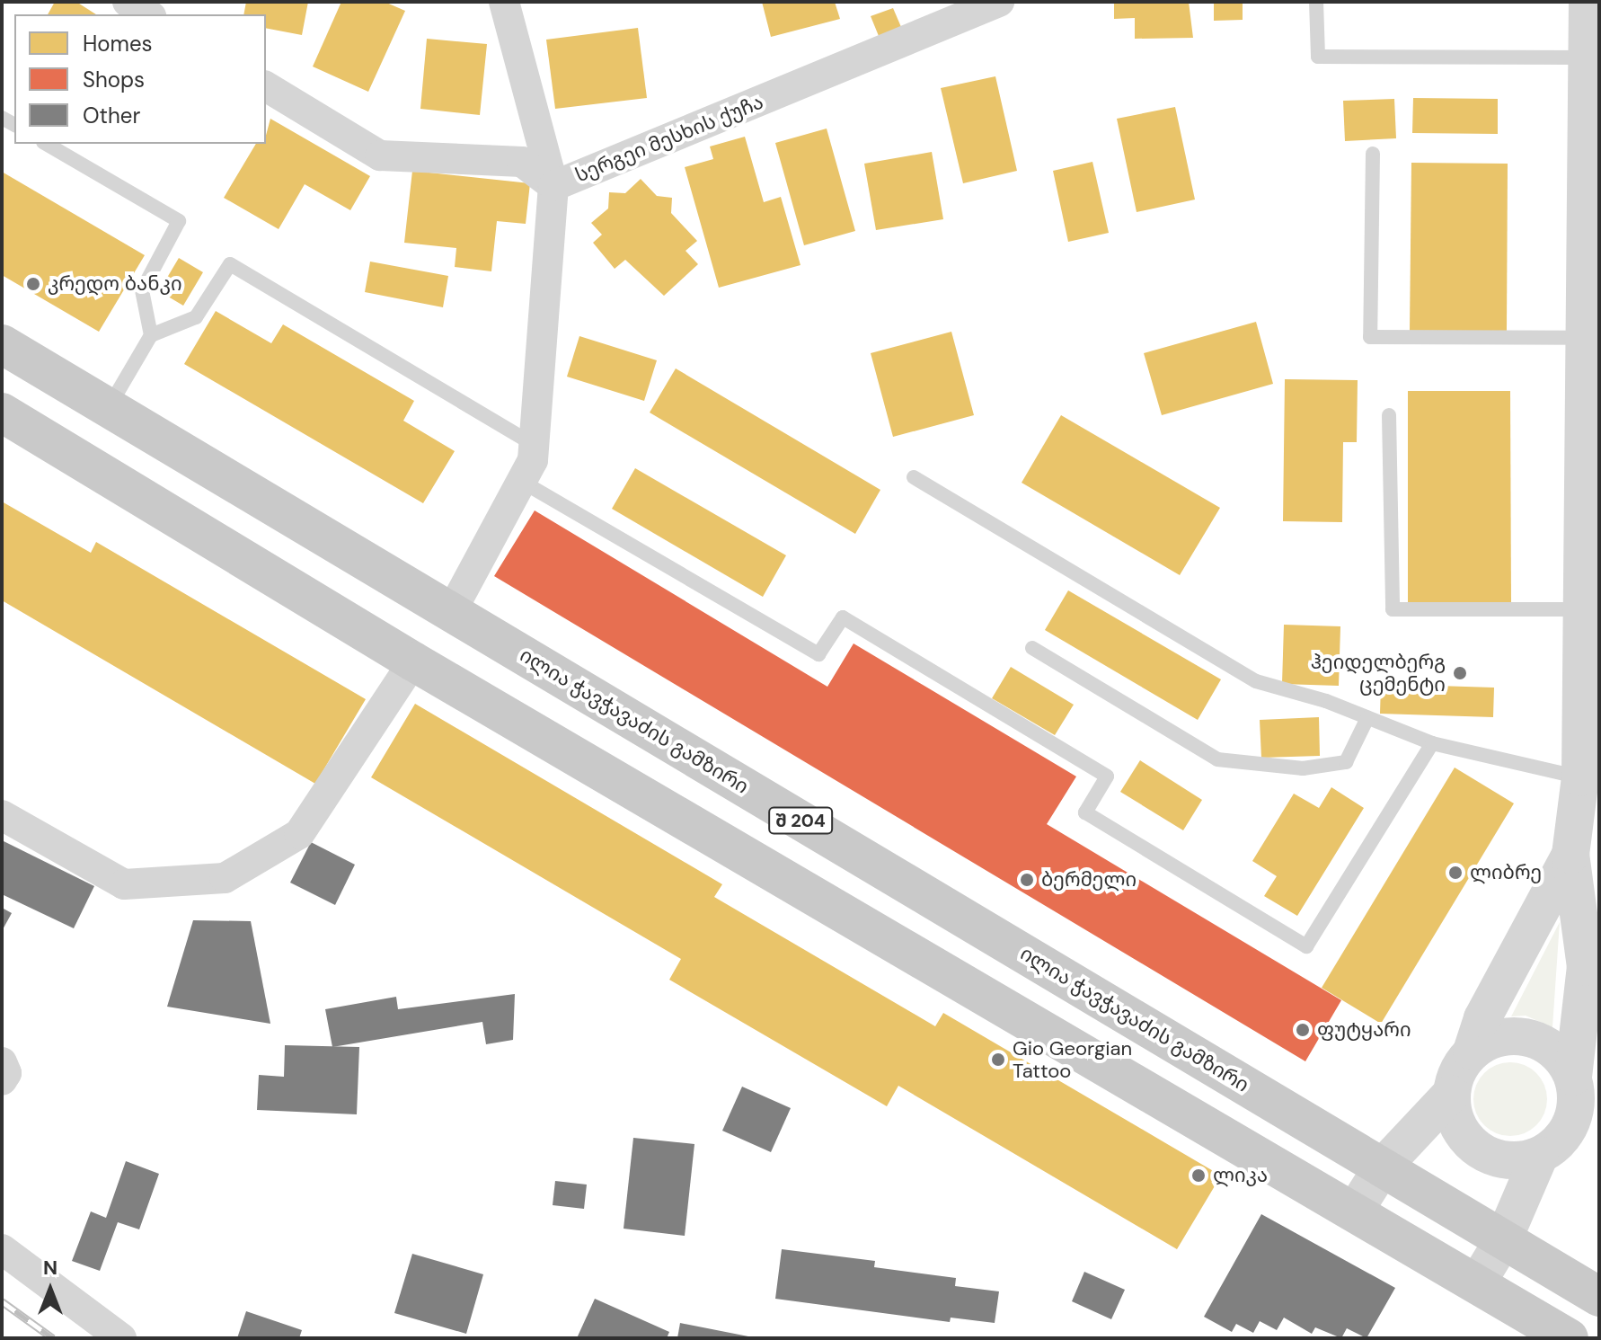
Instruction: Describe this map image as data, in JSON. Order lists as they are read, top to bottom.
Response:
{
  "streets": {
    "main road": ["ილია ჭავჭავაძის გამზირი", "შ 204"],
    "street": ["სერგეი მესხის ქუჩა"]
  },
  "crossings": [
    ["სერგეი მესხის ქუჩა", "ილია ჭავჭავაძის გამზირი"]
  ],
  "places": [
    "კრედო ბანკი",
    "ჰეიდელბერგ ცემენტი",
    "ლიბრე",
    "ბერმელი",
    "ფუტყარი",
    "Gio Georgian Tattoo",
    "ლიკა"
  ],
  "legend": ["Homes", "Shops", "Other"],
  "north": "top"
}
